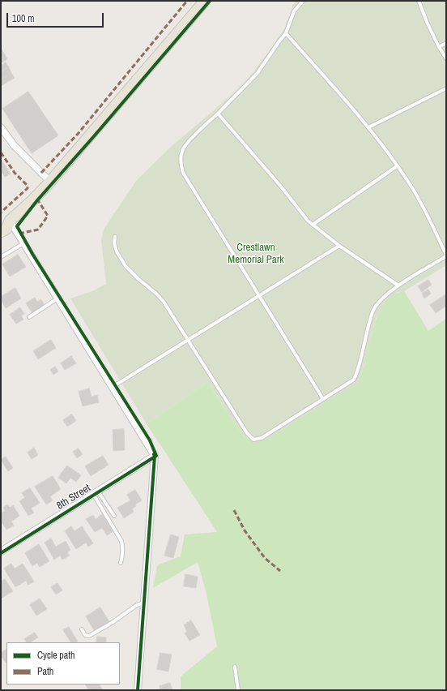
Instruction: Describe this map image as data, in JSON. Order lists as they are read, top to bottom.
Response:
{
  "streets": {
    "street": ["8th Street"]
  },
  "parks": ["Crestlawn Memorial Park"],
  "legend": ["Cycle path", "Path"],
  "scale_bar": "100 m"
}
